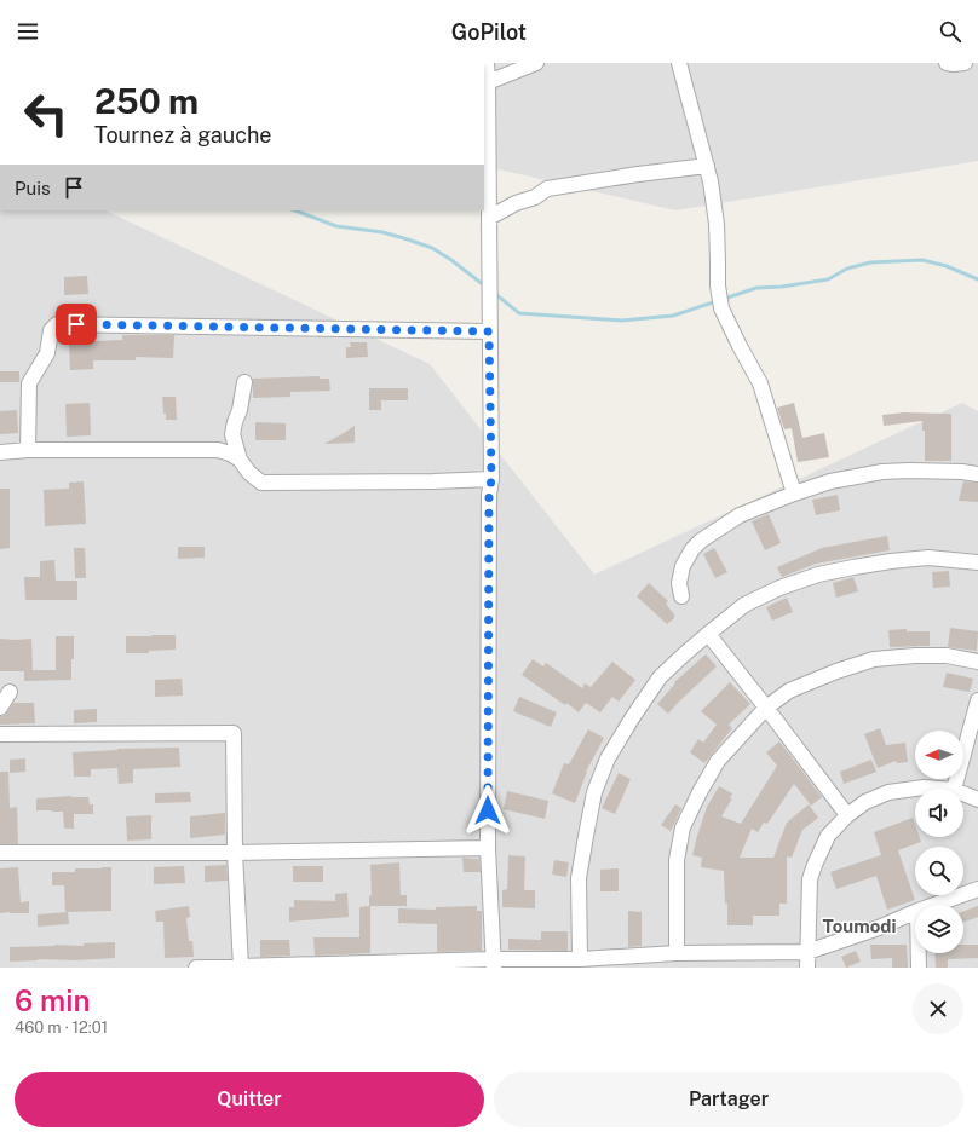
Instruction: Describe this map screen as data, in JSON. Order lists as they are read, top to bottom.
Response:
{
  "districts": ["Toumodi"],
  "north": "left",
  "page": {
    "header": "GoPilot",
    "turn": ["250 m", "Tournez à gauche"],
    "then": "Puis",
    "heading": ["6 min", "460 m · 12:01"],
    "buttons": ["Quitter", "Partager"]
  }
}
